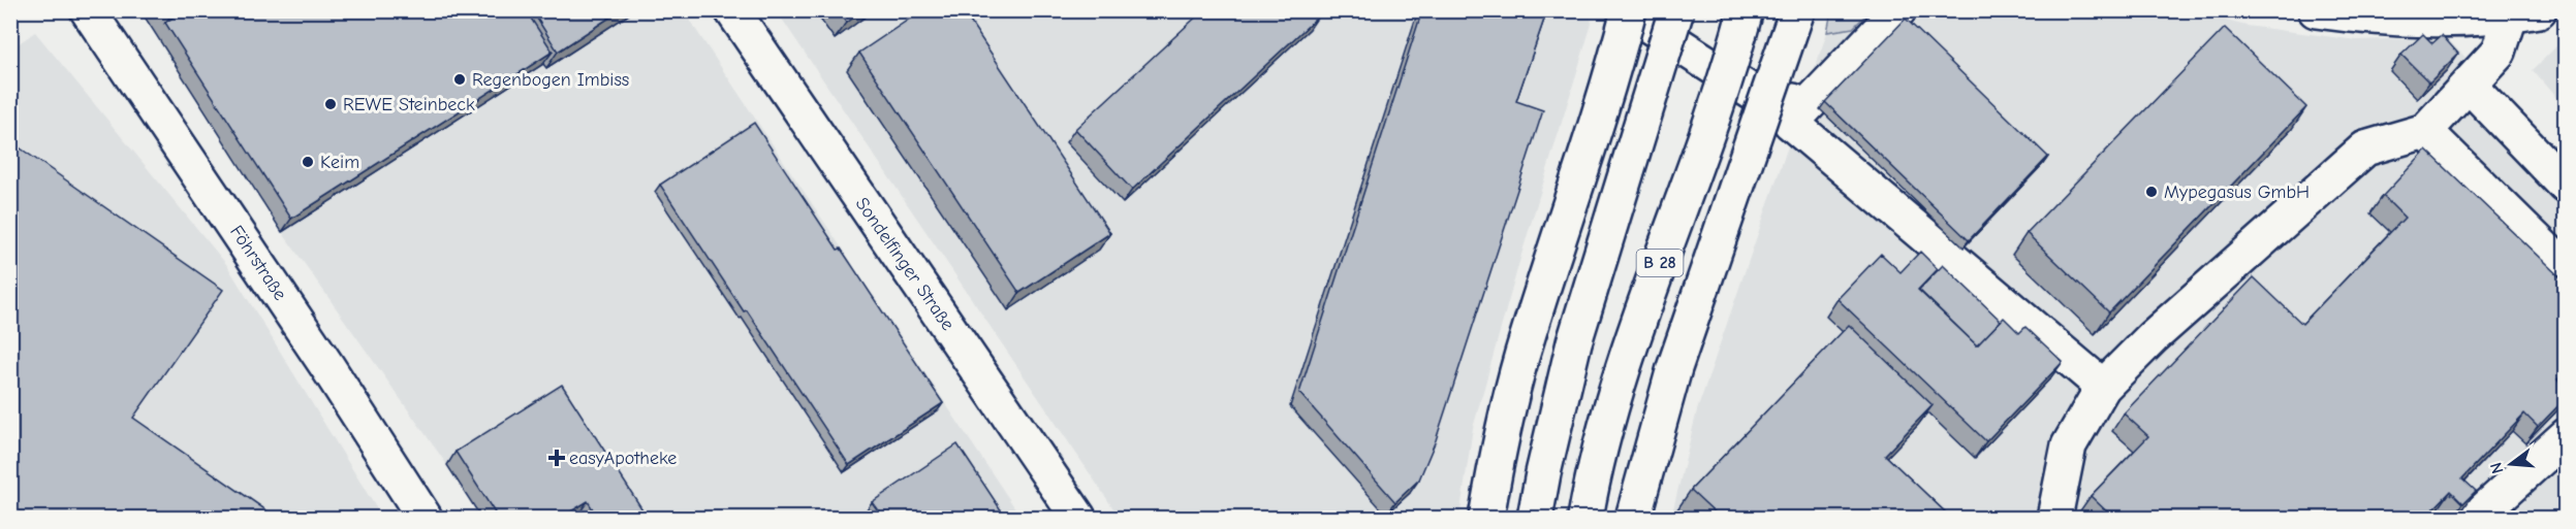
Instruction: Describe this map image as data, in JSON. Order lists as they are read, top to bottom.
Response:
{
  "streets": {
    "main road": ["Föhrstraße", "B 28", "Sondelfinger Straße"]
  },
  "places": {
    "other": [
      "Regenbogen Imbiss",
      "REWE Steinbeck",
      "Keim",
      "Mypegasus GmbH"
    ],
    "health": ["easyApotheke"]
  },
  "north": "left"
}
